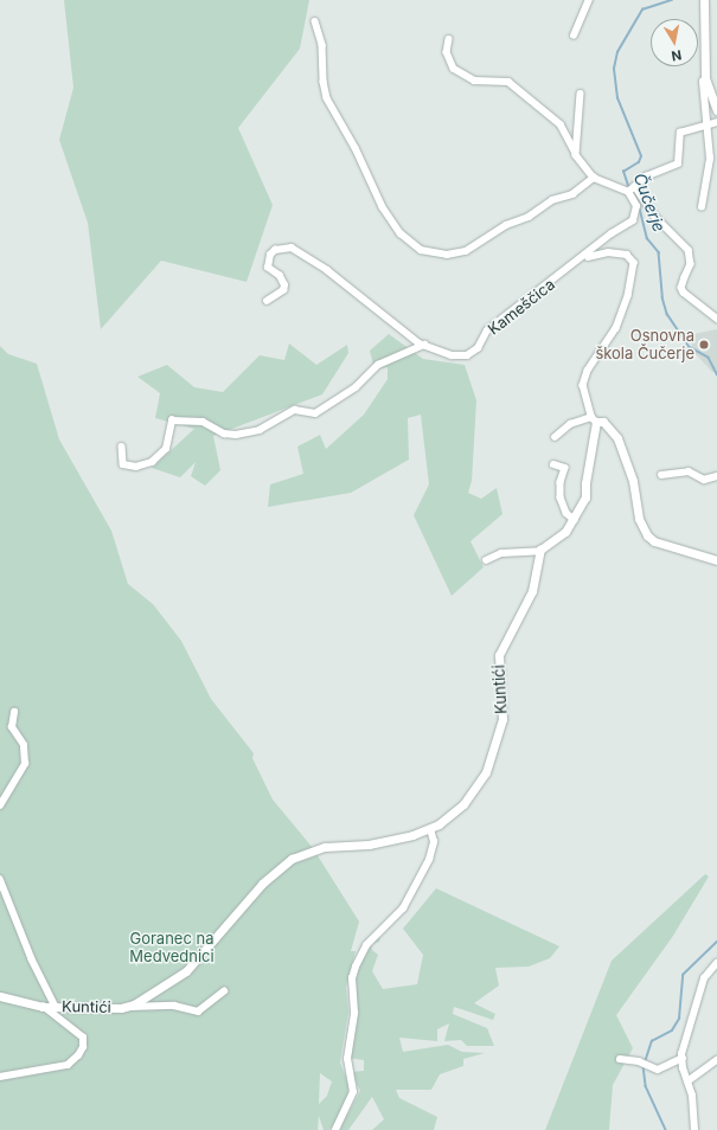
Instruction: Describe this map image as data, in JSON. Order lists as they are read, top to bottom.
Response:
{
  "streets": {
    "street": ["Kameščica", "Kuntići"]
  },
  "water": ["Čučerje"],
  "parks": ["Goranec na Medvednici"],
  "places": ["Osnovna škola Čučerje"],
  "north": "bottom"
}
